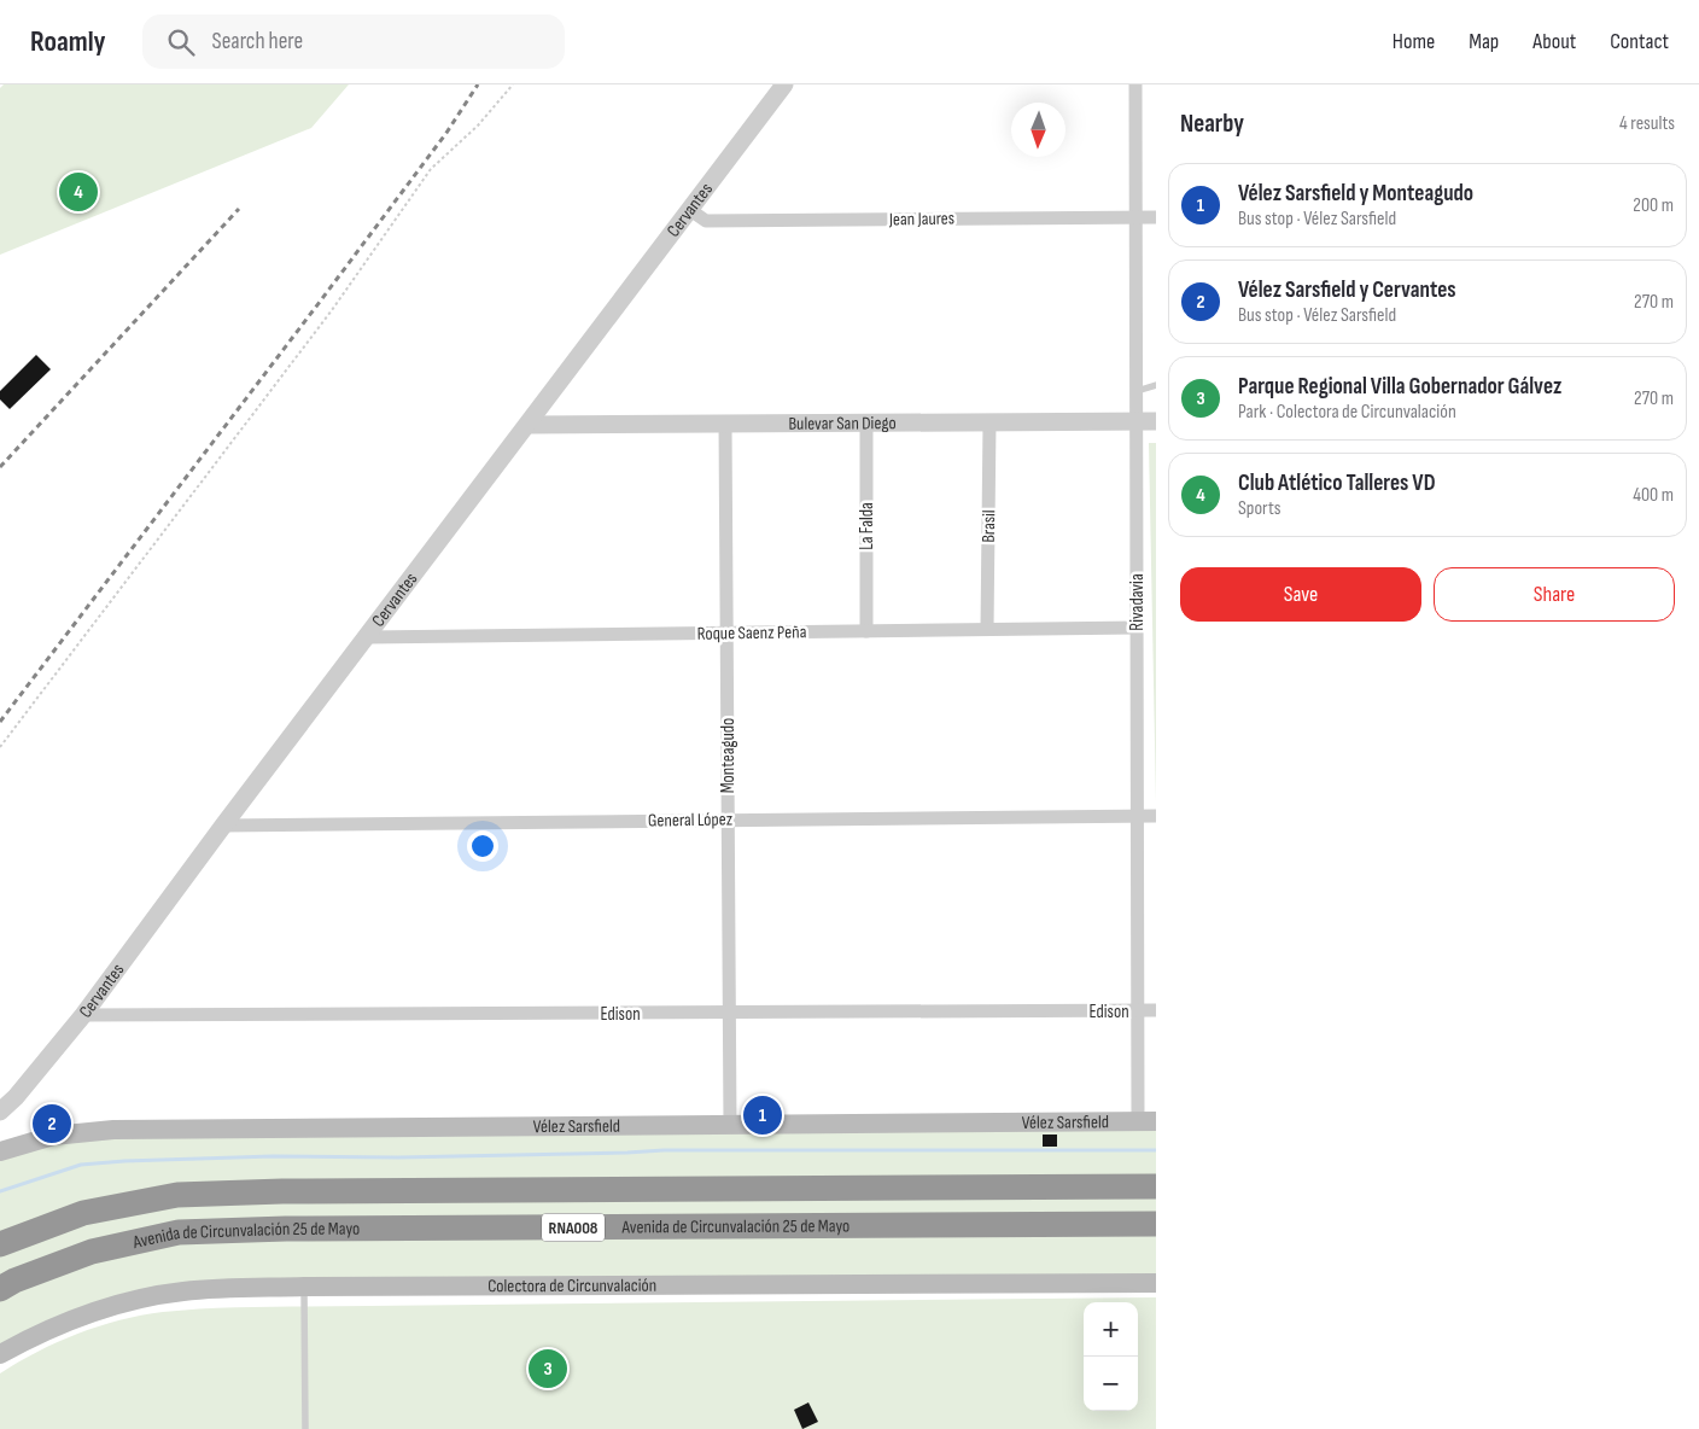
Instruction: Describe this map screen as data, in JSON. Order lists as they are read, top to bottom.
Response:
{
  "streets": {
    "highway": ["Avenida de Circunvalación 25 de Mayo", "RNA008"],
    "main road": ["Vélez Sarsfield", "Colectora de Circunvalación"],
    "street": [
      "Cervantes",
      "Jean Jaures",
      "Bulevar San Diego",
      "La Falda",
      "Brasil",
      "Rivadavia",
      "Roque Saenz Peña",
      "Monteagudo",
      "General López",
      "Edison"
    ]
  },
  "crossings": [
    ["Cervantes", "Jean Jaures"],
    ["Cervantes", "Bulevar San Diego"],
    ["Cervantes", "Roque Saenz Peña"],
    ["Cervantes", "General López"],
    ["Cervantes", "Edison"],
    ["Jean Jaures", "Rivadavia"],
    ["Bulevar San Diego", "La Falda"],
    ["Bulevar San Diego", "Brasil"],
    ["Bulevar San Diego", "Rivadavia"],
    ["Bulevar San Diego", "Monteagudo"],
    ["La Falda", "Roque Saenz Peña"],
    ["Brasil", "Roque Saenz Peña"],
    ["Rivadavia", "Roque Saenz Peña"],
    ["Rivadavia", "General López"],
    ["Rivadavia", "Edison"],
    ["Rivadavia", "Vélez Sarsfield"],
    ["Roque Saenz Peña", "Monteagudo"],
    ["Monteagudo", "General López"],
    ["Monteagudo", "Edison"],
    ["Monteagudo", "Vélez Sarsfield"]
  ],
  "north": "bottom",
  "page": {
    "header": "Roamly",
    "search": "Search here",
    "nav": [
      "Home",
      "Map",
      "About",
      "Contact"
    ],
    "heading": ["Nearby", "4 results"],
    "list": [
      {
        "mark": "1",
        "name": "Vélez Sarsfield y Monteagudo",
        "note": "Bus stop · Vélez Sarsfield",
        "value": "200 m"
      },
      {
        "mark": "2",
        "name": "Vélez Sarsfield y Cervantes",
        "note": "Bus stop · Vélez Sarsfield",
        "value": "270 m"
      },
      {
        "mark": "3",
        "name": "Parque Regional Villa Gobernador Gálvez",
        "note": "Park · Colectora de Circunvalación",
        "value": "270 m"
      },
      {
        "mark": "4",
        "name": "Club Atlético Talleres VD",
        "note": "Sports",
        "value": "400 m"
      }
    ],
    "pins": [
      "4",
      "1",
      "2",
      "3"
    ],
    "buttons": ["Save", "Share"],
    "map_buttons": ["+", "−"]
  }
}
